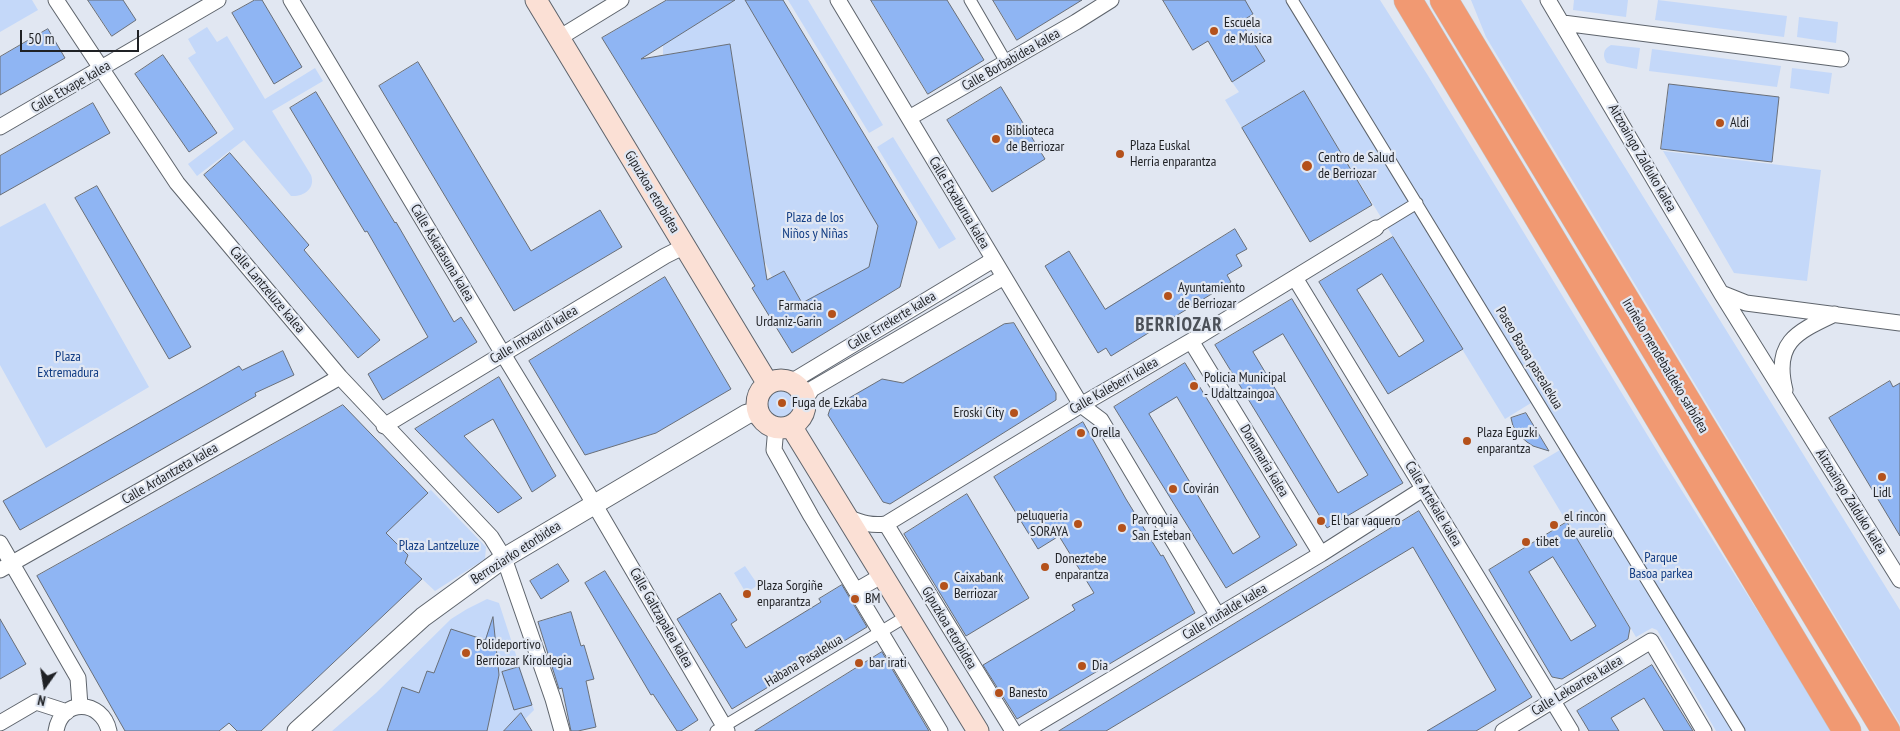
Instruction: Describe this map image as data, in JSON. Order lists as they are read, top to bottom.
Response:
{
  "streets": {
    "highway": ["Iruñeko mendebaldeko sarbidea"],
    "main road": ["Gipuzkoa etorbidea"],
    "street": [
      "Calle Borbabidea kalea",
      "Calle Etxape kalea",
      "Aitzoaingo Zalduko kalea",
      "Calle Etxaburua kalea",
      "Calle Askatasuna kalea",
      "Calle Lantzeluze kalea",
      "Calle Errekerte kalea",
      "Calle Intxaurdi kalea",
      "Paseo Basoa pasealekua",
      "Calle Kaleberri kalea",
      "Donamaria kalea",
      "Calle Ardantzeta kalea",
      "Calle Artekale kalea",
      "Berroziarko etorbidea",
      "Calle Iruñalde kalea",
      "Calle Galtzapalea kalea",
      "Habana Pasalekua",
      "Calle Lekoartea kalea"
    ]
  },
  "crossings": [
    ["Calle Borbabidea kalea", "Calle Etxaburua kalea"],
    ["Calle Etxape kalea", "Calle Lantzeluze kalea"],
    ["Gipuzkoa etorbidea", "Calle Errekerte kalea"],
    ["Gipuzkoa etorbidea", "Calle Intxaurdi kalea"],
    ["Gipuzkoa etorbidea", "Calle Kaleberri kalea"],
    ["Gipuzkoa etorbidea", "Berroziarko etorbidea"],
    ["Gipuzkoa etorbidea", "Habana Pasalekua"],
    ["Calle Etxaburua kalea", "Calle Errekerte kalea"],
    ["Calle Etxaburua kalea", "Calle Kaleberri kalea"],
    ["Calle Askatasuna kalea", "Calle Intxaurdi kalea"],
    ["Calle Askatasuna kalea", "Berroziarko etorbidea"],
    ["Calle Askatasuna kalea", "Calle Galtzapalea kalea"],
    ["Calle Lantzeluze kalea", "Calle Intxaurdi kalea"],
    ["Calle Lantzeluze kalea", "Calle Ardantzeta kalea"],
    ["Calle Lantzeluze kalea", "Berroziarko etorbidea"],
    ["Calle Errekerte kalea", "Berroziarko etorbidea"],
    ["Calle Kaleberri kalea", "Donamaria kalea"],
    ["Calle Kaleberri kalea", "Calle Artekale kalea"],
    ["Donamaria kalea", "Calle Iruñalde kalea"],
    ["Calle Artekale kalea", "Calle Iruñalde kalea"],
    ["Calle Artekale kalea", "Calle Lekoartea kalea"],
    ["Berroziarko etorbidea", "Calle Galtzapalea kalea"],
    ["Calle Galtzapalea kalea", "Habana Pasalekua"]
  ],
  "districts": ["BERRIOZAR"],
  "parks": [
    "Plaza de los Niños y Niñas",
    "Plaza Extremadura",
    "Plaza Lantzeluze",
    "Parque Basoa parkea"
  ],
  "places": [
    "Escuela de Música",
    "Aldi",
    "Biblioteca de Berriozar",
    "Plaza Euskal Herria enparantza",
    "Centro de Salud de Berriozar",
    "Ayuntamiento de Berriozar",
    "Farmacia Urdaniz-Garin",
    "Policia Municipal - Udaltzaingoa",
    "Fuga de Ezkaba",
    "Eroski City",
    "Orella",
    "Plaza Eguzki enparantza",
    "Lidl",
    "Covirán",
    "El bar vaquero",
    "peluqueria SORAYA",
    "el rincon de aurelio",
    "Parroquia San Esteban",
    "tibet",
    "Doneztebe enparantza",
    "Caixabank Berriozar",
    "Plaza Sorgiñe enparantza",
    "BM",
    "Polideportivo Berriozar Kiroldegia",
    "bar irati",
    "Dia",
    "Banesto"
  ],
  "scale_bar": "50 m",
  "north": "bottom"
}
